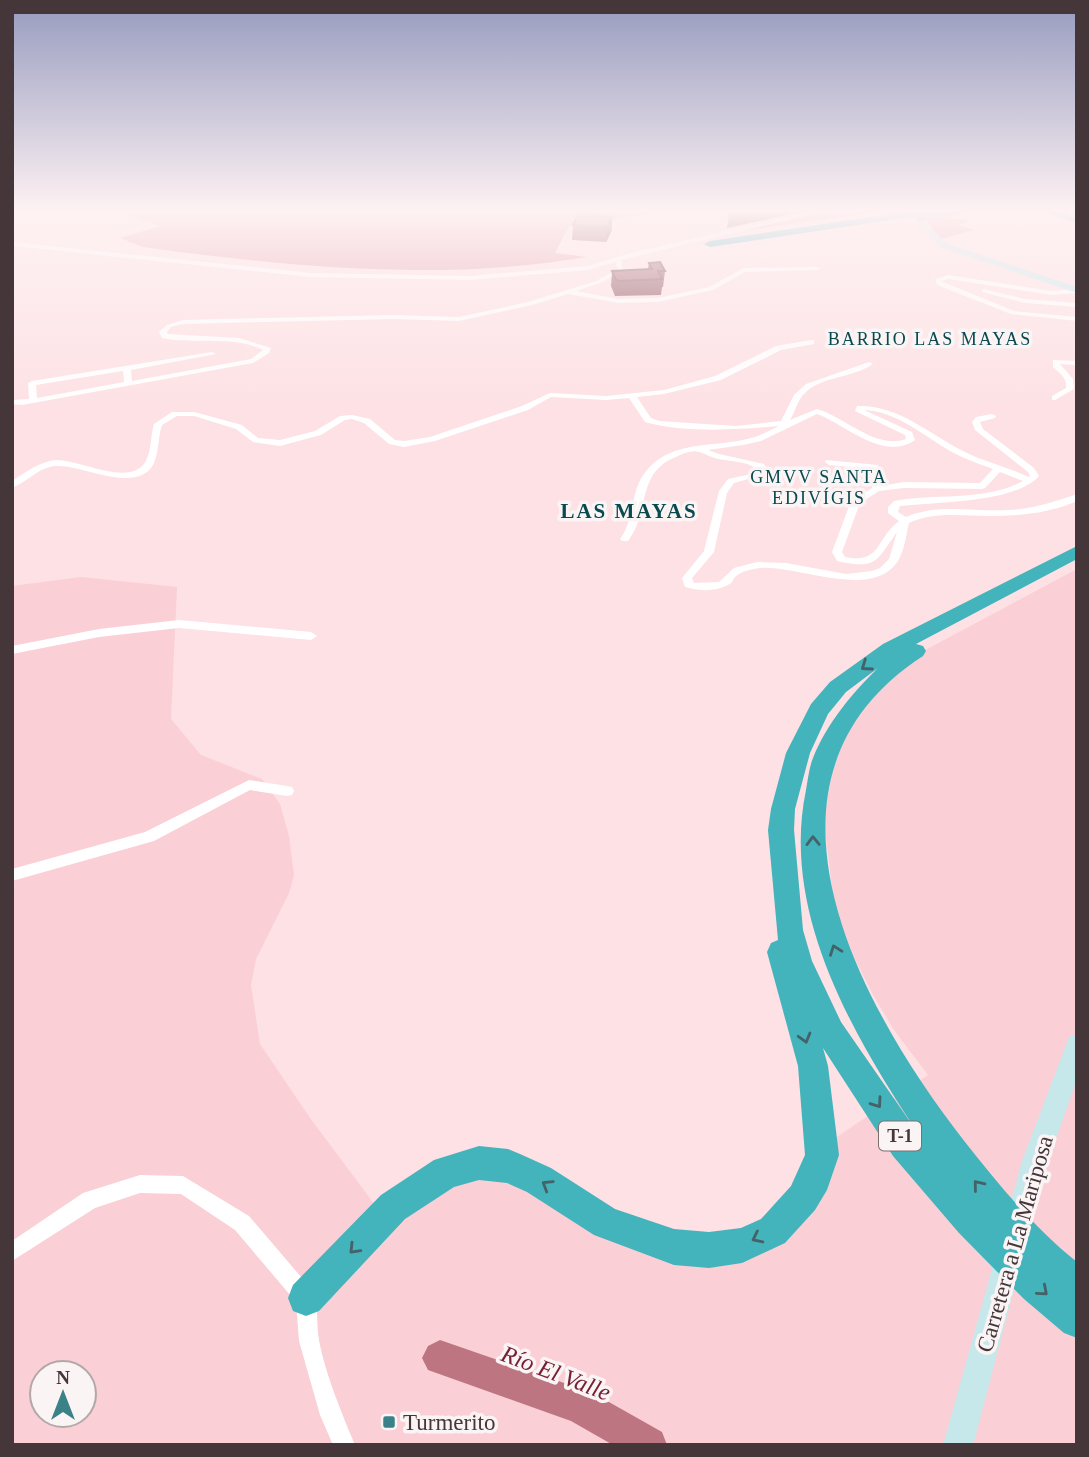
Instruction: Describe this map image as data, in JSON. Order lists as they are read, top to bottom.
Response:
{
  "streets": {
    "highway": ["T-1"],
    "street": ["Carretera a La Mariposa"]
  },
  "districts": ["BARRIO LAS MAYAS", "GMVV SANTA EDIVÍGIS", "LAS MAYAS"],
  "water": ["Río El Valle"],
  "places": {
    "transit": ["Turmerito"]
  },
  "north": "top"
}
